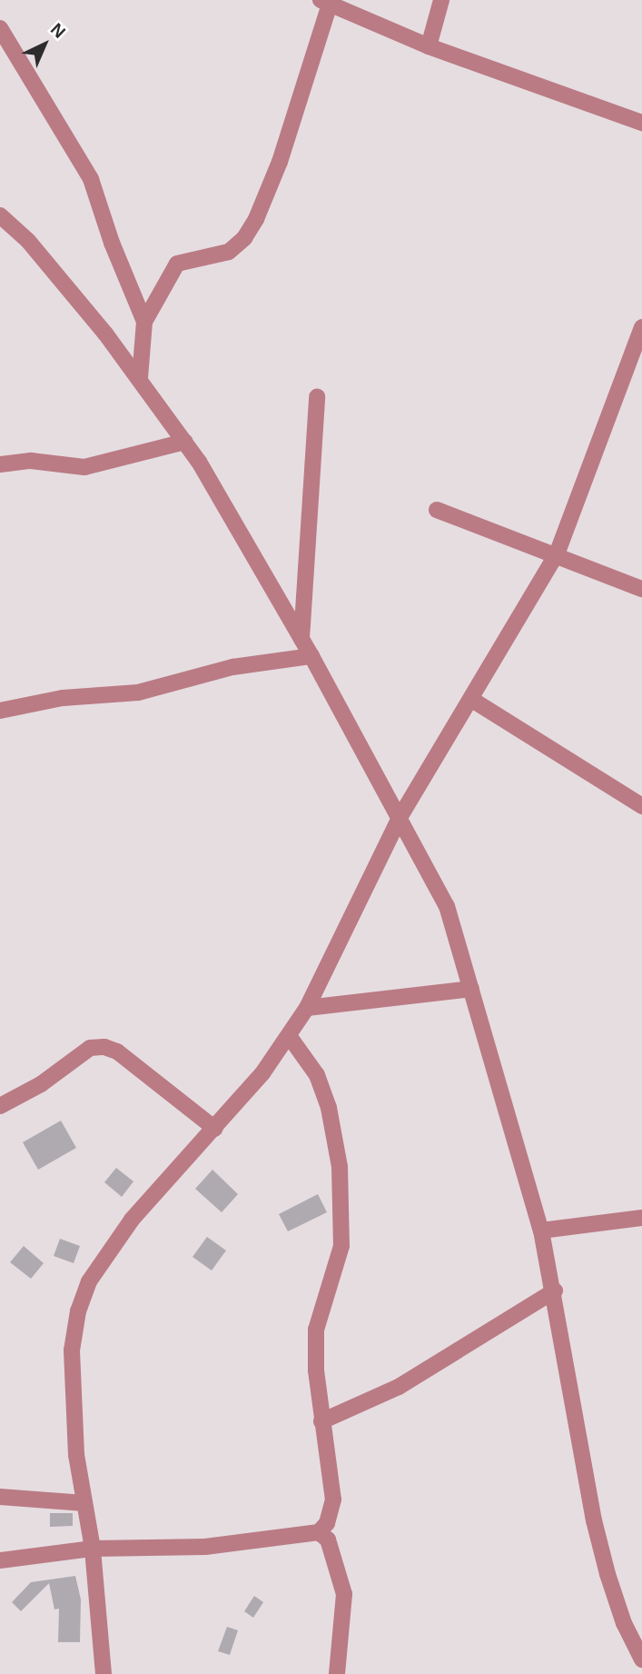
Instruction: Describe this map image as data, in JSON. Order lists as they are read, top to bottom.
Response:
{
  "north": "top right"
}
